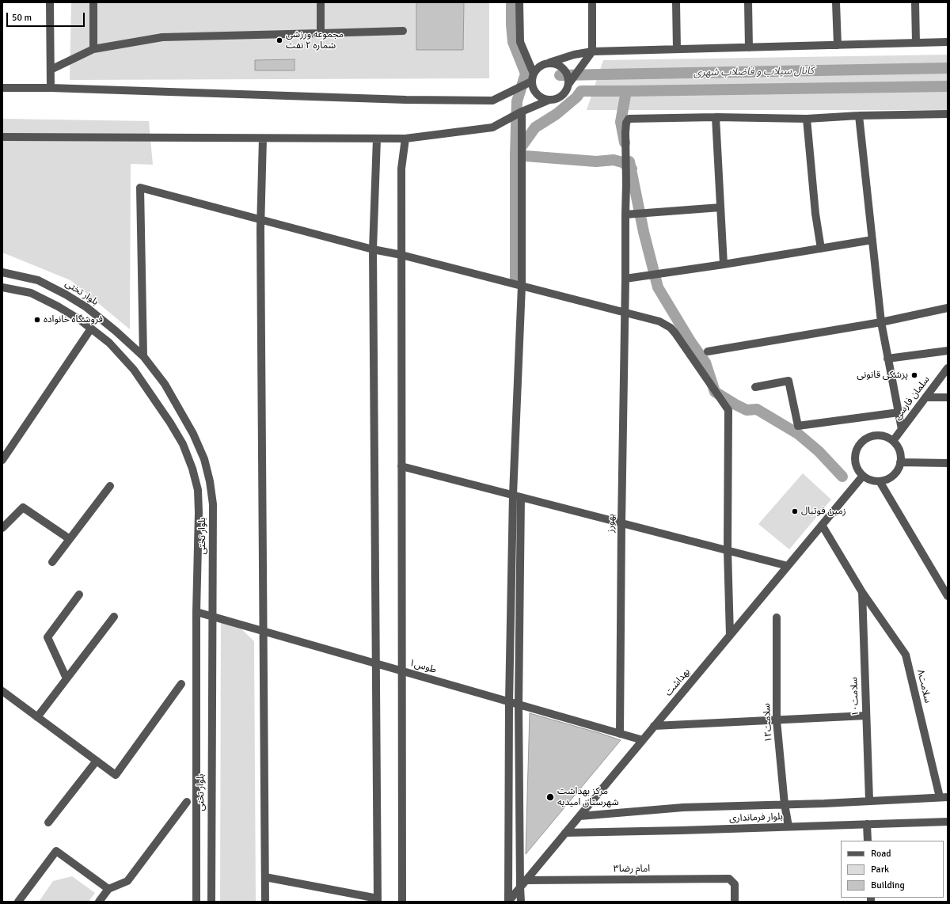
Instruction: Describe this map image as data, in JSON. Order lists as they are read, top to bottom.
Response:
{
  "streets": {
    "street": [
      "بلوار تختی",
      "سلمان فارسی",
      "بهورز",
      "طوس۱",
      "بهداشت",
      "سلامت۸",
      "سلامت۱۰",
      "سلامت۱۲",
      "بلوار فرمانداری",
      "امام رضا۳"
    ]
  },
  "crossings": [
    ["بلوار تختی", "طوس۱"],
    ["سلمان فارسی", "بهداشت"],
    ["بهورز", "طوس۱"],
    ["طوس۱", "بهداشت"],
    ["بهداشت", "سلامت۸"],
    ["بهداشت", "بلوار فرمانداری"],
    ["بهداشت", "امام رضا۳"],
    ["سلامت۸", "سلامت۱۰"],
    ["سلامت۸", "بلوار فرمانداری"],
    ["سلامت۱۰", "بلوار فرمانداری"],
    ["سلامت۱۲", "بلوار فرمانداری"]
  ],
  "water": ["کانال سیلاب و فاضلاب شهری"],
  "places": [
    "مجموعه ورزشی شماره ۲ نفت",
    "فروشگاه خانواده",
    "پزشکی قانونی",
    "زمین فوتبال",
    "مرکز بهداشت شهرستان امیدیه"
  ],
  "legend": ["Road", "Park", "Building"],
  "scale_bar": "50 m"
}
